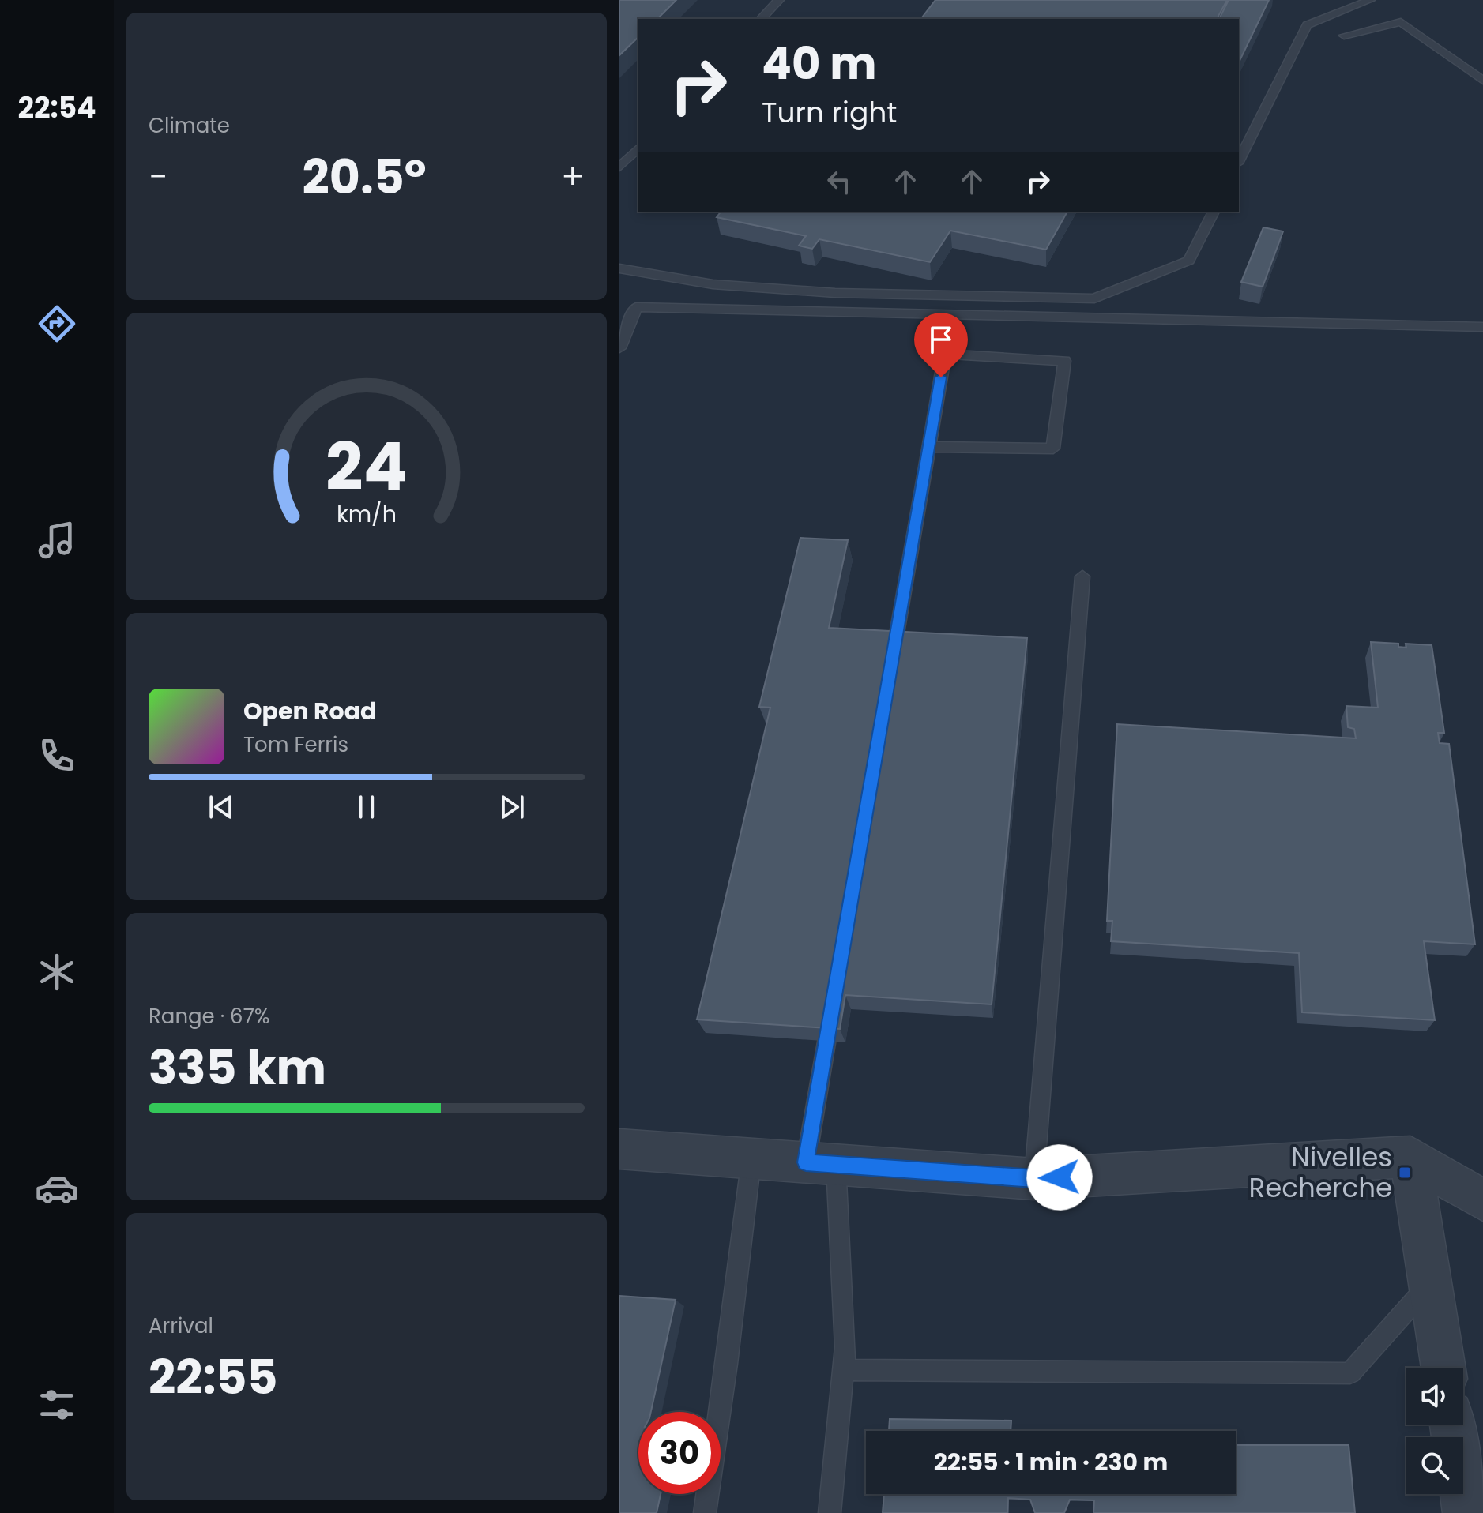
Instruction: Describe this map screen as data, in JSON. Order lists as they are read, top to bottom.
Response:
{
  "places": {
    "transit": ["Nivelles Recherche"]
  },
  "page": {
    "tabs": "22:54",
    "tile": [
      "Climate",
      ["Range · 67%", "335 km"],
      ["Arrival", "22:55"]
    ],
    "turn": ["40 m", "Turn right"],
    "heat": ["−", "20.5°", "+"],
    "song": ["Open Road", "Tom Ferris"],
    "limit": "30",
    "trip": "22:55 · 1 min · 230 m",
    "gauge": ["24", "km/h"]
  }
}
